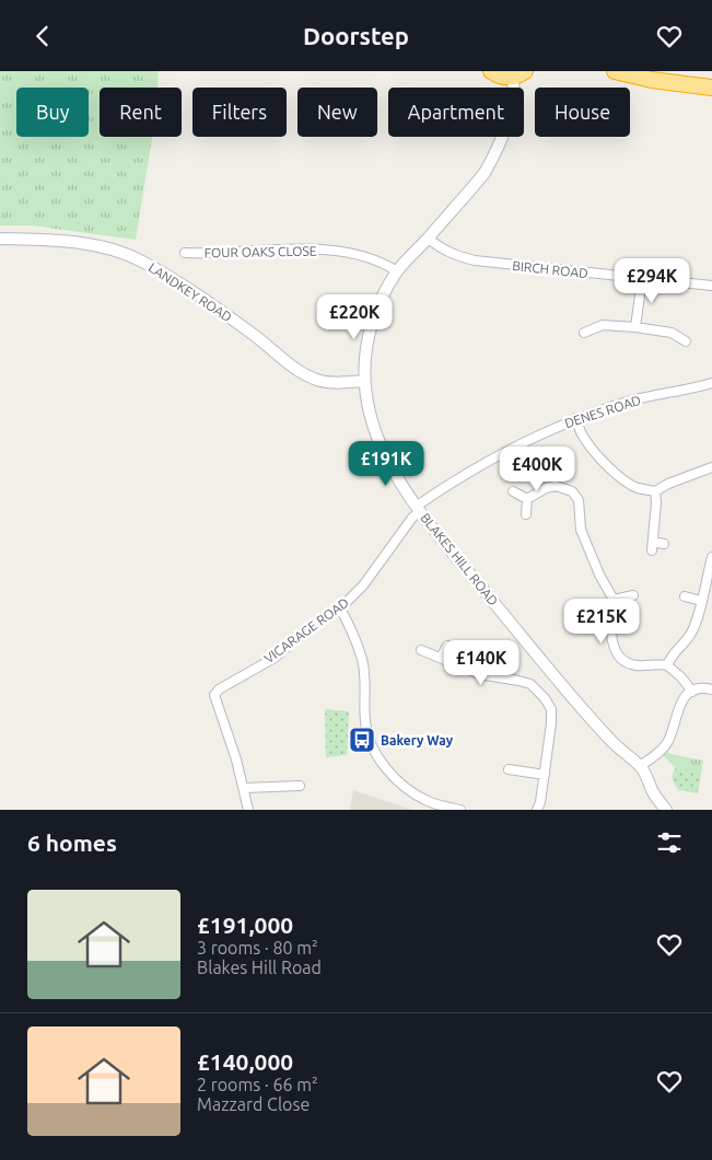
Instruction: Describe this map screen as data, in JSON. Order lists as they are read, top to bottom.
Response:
{
  "streets": {
    "street": [
      "FOUR OAKS CLOSE",
      "BIRCH ROAD",
      "LANDKEY ROAD",
      "DENES ROAD",
      "BLAKES HILL ROAD",
      "VICARAGE ROAD"
    ]
  },
  "crossings": [
    ["FOUR OAKS CLOSE", "BLAKES HILL ROAD"],
    ["BIRCH ROAD", "BLAKES HILL ROAD"],
    ["LANDKEY ROAD", "BLAKES HILL ROAD"],
    ["DENES ROAD", "BLAKES HILL ROAD"],
    ["DENES ROAD", "VICARAGE ROAD"],
    ["BLAKES HILL ROAD", "VICARAGE ROAD"]
  ],
  "places": {
    "bus stop": ["Bakery Way"]
  },
  "page": {
    "header": "Doorstep",
    "chip": [
      "Buy",
      "Rent",
      "Filters",
      "New",
      "Apartment",
      "House"
    ],
    "price": [
      "£294K",
      "£220K",
      "£191K",
      "£400K",
      "£215K",
      "£140K"
    ],
    "heading": "6 homes",
    "list": [
      {
        "name": "£191,000",
        "note": "3 rooms · 80 m² · Blakes Hill Road"
      },
      {
        "name": "£140,000",
        "note": "2 rooms · 66 m² · Mazzard Close"
      }
    ]
  }
}
